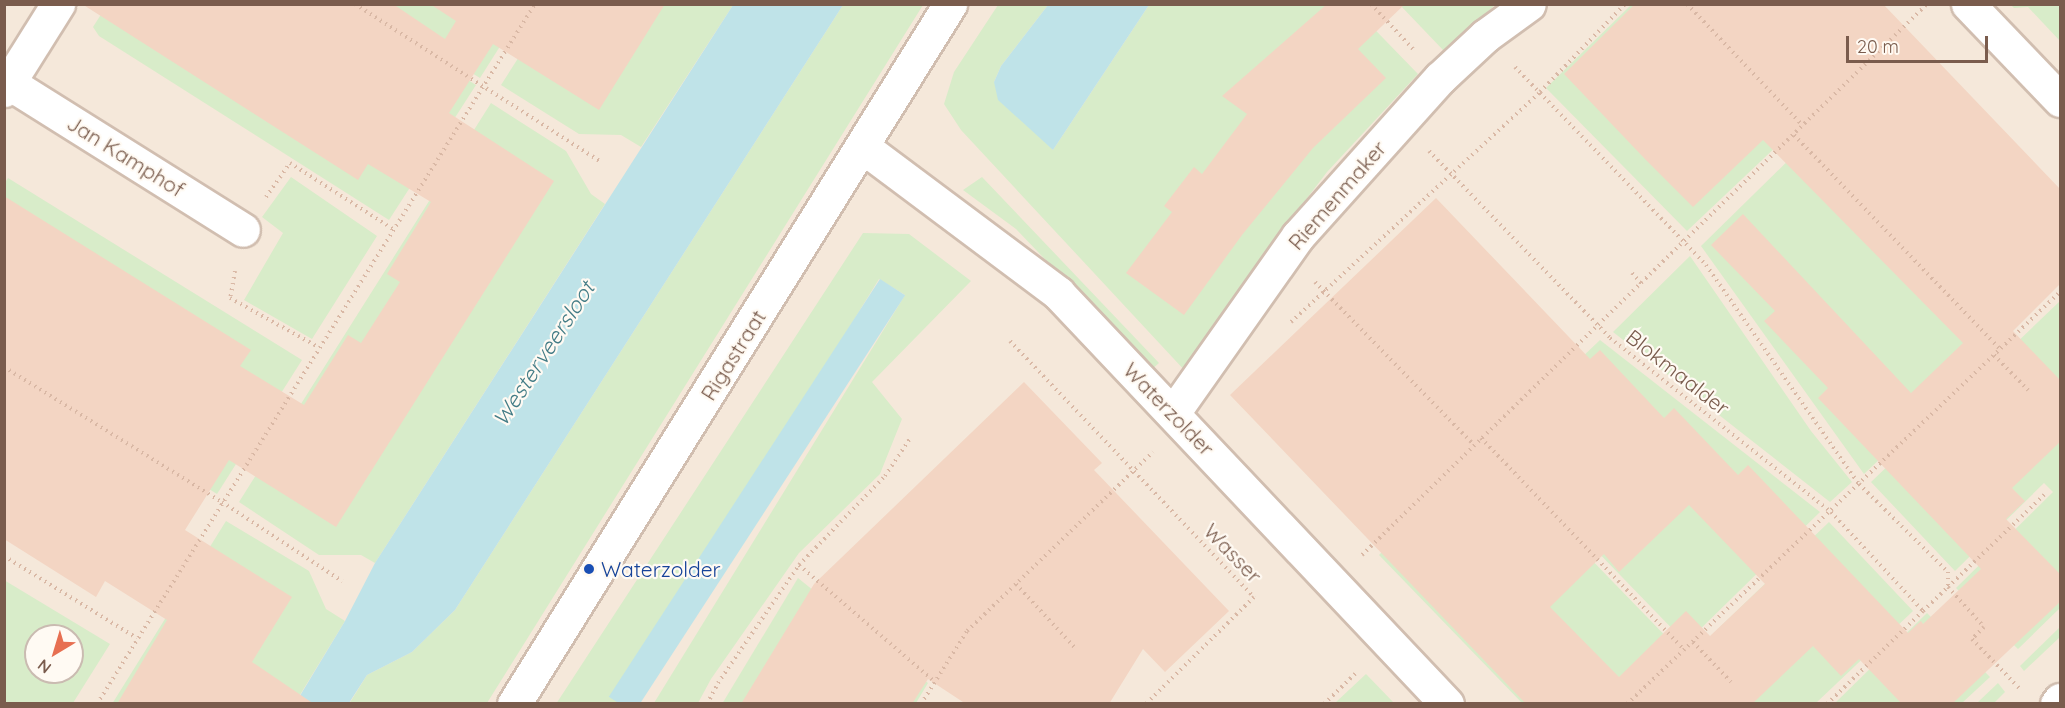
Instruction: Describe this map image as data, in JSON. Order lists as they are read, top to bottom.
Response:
{
  "streets": {
    "street": [
      "Jan Kamphof",
      "Riemenmaker",
      "Rigastraat",
      "Waterzolder"
    ],
    "path": ["Blokmaalder", "Wasser"]
  },
  "crossings": [
    ["Riemenmaker", "Blokmaalder"],
    ["Riemenmaker", "Waterzolder"],
    ["Rigastraat", "Waterzolder"]
  ],
  "water": ["Westerveersloot"],
  "places": ["Waterzolder"],
  "scale_bar": "20 m",
  "north": "bottom left"
}
